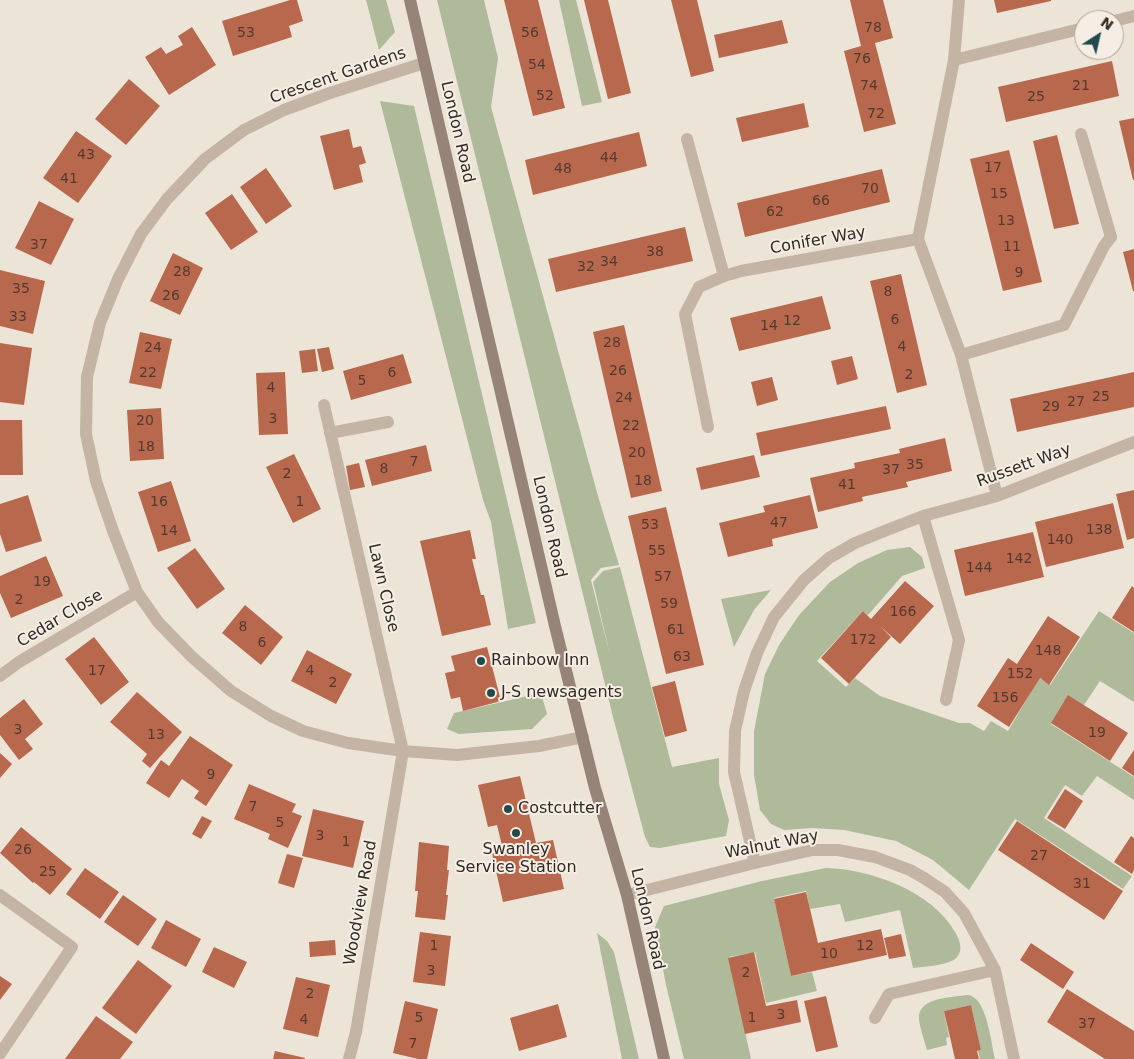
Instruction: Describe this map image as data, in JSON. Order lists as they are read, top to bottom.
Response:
{
  "streets": {
    "main road": ["London Road"],
    "street": [
      "Crescent Gardens",
      "Conifer Way",
      "Russett Way",
      "Lawn Close",
      "Cedar Close",
      "Walnut Way",
      "Woodview Road"
    ]
  },
  "crossings": [
    ["Crescent Gardens", "London Road"],
    ["Crescent Gardens", "Lawn Close"],
    ["Crescent Gardens", "Cedar Close"],
    ["Crescent Gardens", "Woodview Road"],
    ["London Road", "Walnut Way"],
    ["Russett Way", "Walnut Way"],
    ["Lawn Close", "Woodview Road"]
  ],
  "places": [
    "Rainbow Inn",
    "J-S newsagents",
    "Costcutter",
    "Swanley Service Station"
  ],
  "house_numbers": [
    "78",
    "53",
    "56",
    "76",
    "54",
    "74",
    "21",
    "52",
    "25",
    "72",
    "43",
    "44",
    "17",
    "48",
    "41",
    "70",
    "15",
    "66",
    "62",
    "13",
    "37",
    "11",
    "38",
    "34",
    "32",
    "28",
    "9",
    "35",
    "8",
    "26",
    "33",
    "6",
    "12",
    "14",
    "28",
    "4",
    "24",
    "26",
    "22",
    "6",
    "2",
    "5",
    "4",
    "25",
    "24",
    "27",
    "29",
    "3",
    "20",
    "22",
    "18",
    "20",
    "7",
    "35",
    "8",
    "37",
    "2",
    "18",
    "41",
    "16",
    "1",
    "47",
    "53",
    "138",
    "14",
    "140",
    "55",
    "142",
    "144",
    "57",
    "19",
    "2",
    "59",
    "166",
    "8",
    "61",
    "172",
    "6",
    "148",
    "63",
    "17",
    "4",
    "152",
    "2",
    "156",
    "3",
    "19",
    "13",
    "9",
    "7",
    "5",
    "3",
    "1",
    "26",
    "27",
    "25",
    "31",
    "1",
    "12",
    "10",
    "3",
    "2",
    "2",
    "3",
    "5",
    "1",
    "4",
    "37",
    "7"
  ],
  "north": "top right"
}
